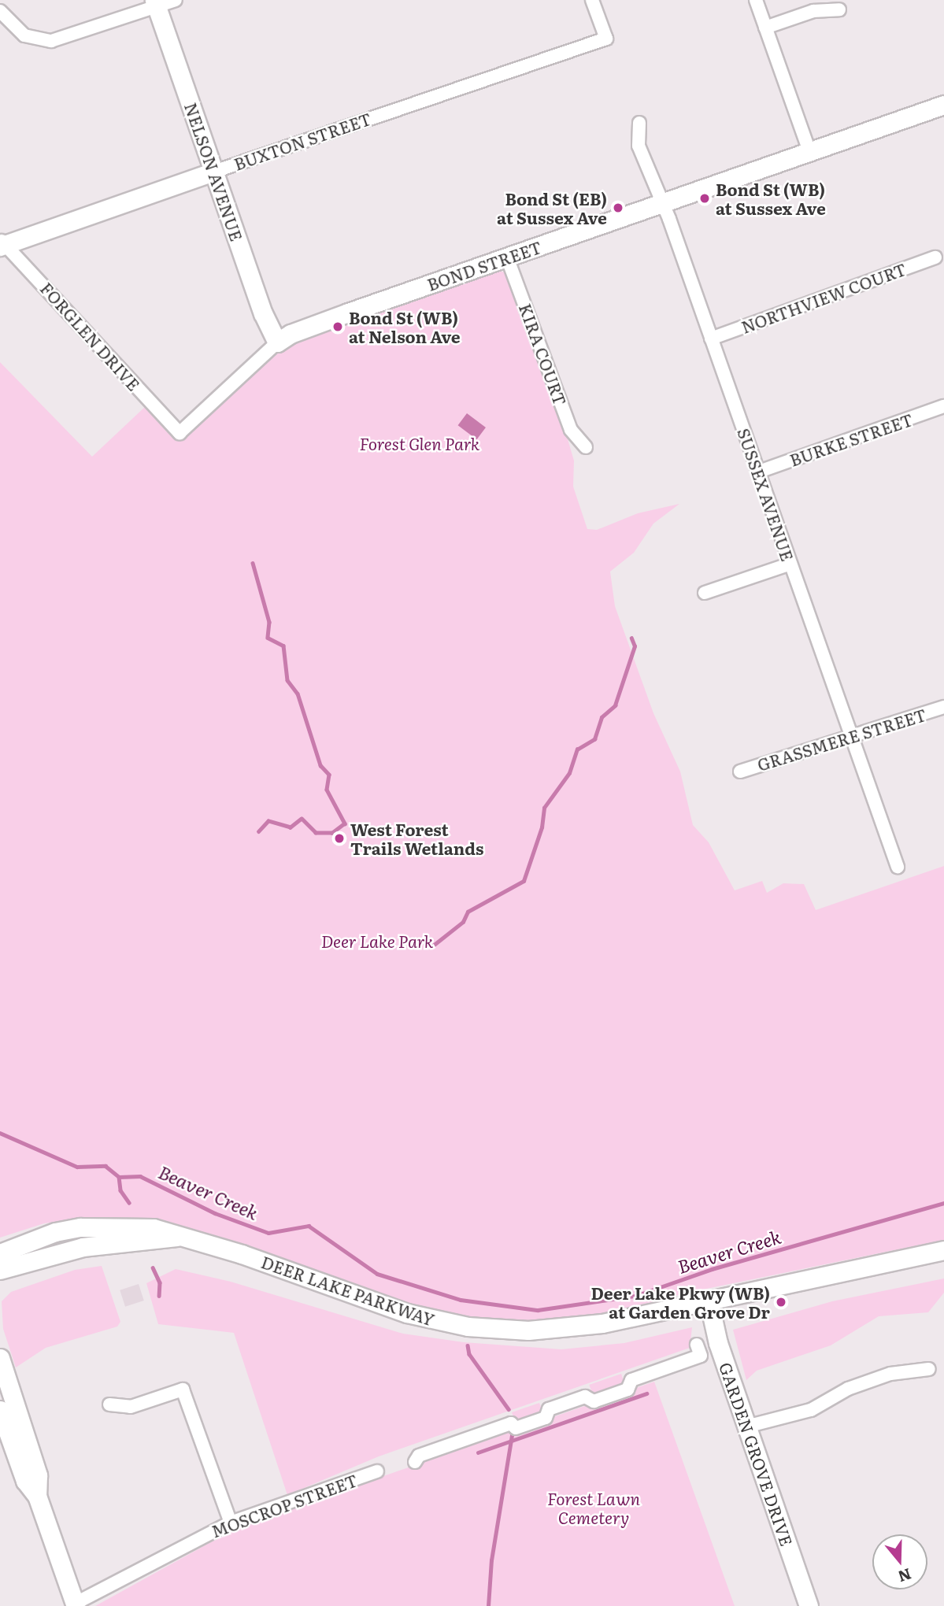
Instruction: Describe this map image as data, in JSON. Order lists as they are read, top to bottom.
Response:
{
  "streets": {
    "street": [
      "BUXTON STREET",
      "NELSON AVENUE",
      "BOND STREET",
      "NORTHVIEW COURT",
      "FORGLEN DRIVE",
      "KIRA COURT",
      "BURKE STREET",
      "SUSSEX AVENUE",
      "GRASSMERE STREET",
      "DEER LAKE PARKWAY",
      "GARDEN GROVE DRIVE",
      "MOSCROP STREET"
    ]
  },
  "crossings": [
    ["BUXTON STREET", "NELSON AVENUE"],
    ["BUXTON STREET", "FORGLEN DRIVE"],
    ["NELSON AVENUE", "BOND STREET"],
    ["BOND STREET", "FORGLEN DRIVE"],
    ["BOND STREET", "KIRA COURT"],
    ["BOND STREET", "SUSSEX AVENUE"],
    ["NORTHVIEW COURT", "SUSSEX AVENUE"],
    ["BURKE STREET", "SUSSEX AVENUE"],
    ["SUSSEX AVENUE", "GRASSMERE STREET"],
    ["DEER LAKE PARKWAY", "GARDEN GROVE DRIVE"]
  ],
  "water": ["Beaver Creek"],
  "parks": ["Forest Glen Park", "Deer Lake Park", "Forest Lawn Cemetery"],
  "places": [
    "Bond St (WB) at Sussex Ave",
    "Bond St (EB) at Sussex Ave",
    "Bond St (WB) at Nelson Ave",
    "West Forest Trails Wetlands",
    "Deer Lake Pkwy (WB) at Garden Grove Dr"
  ],
  "north": "bottom"
}
